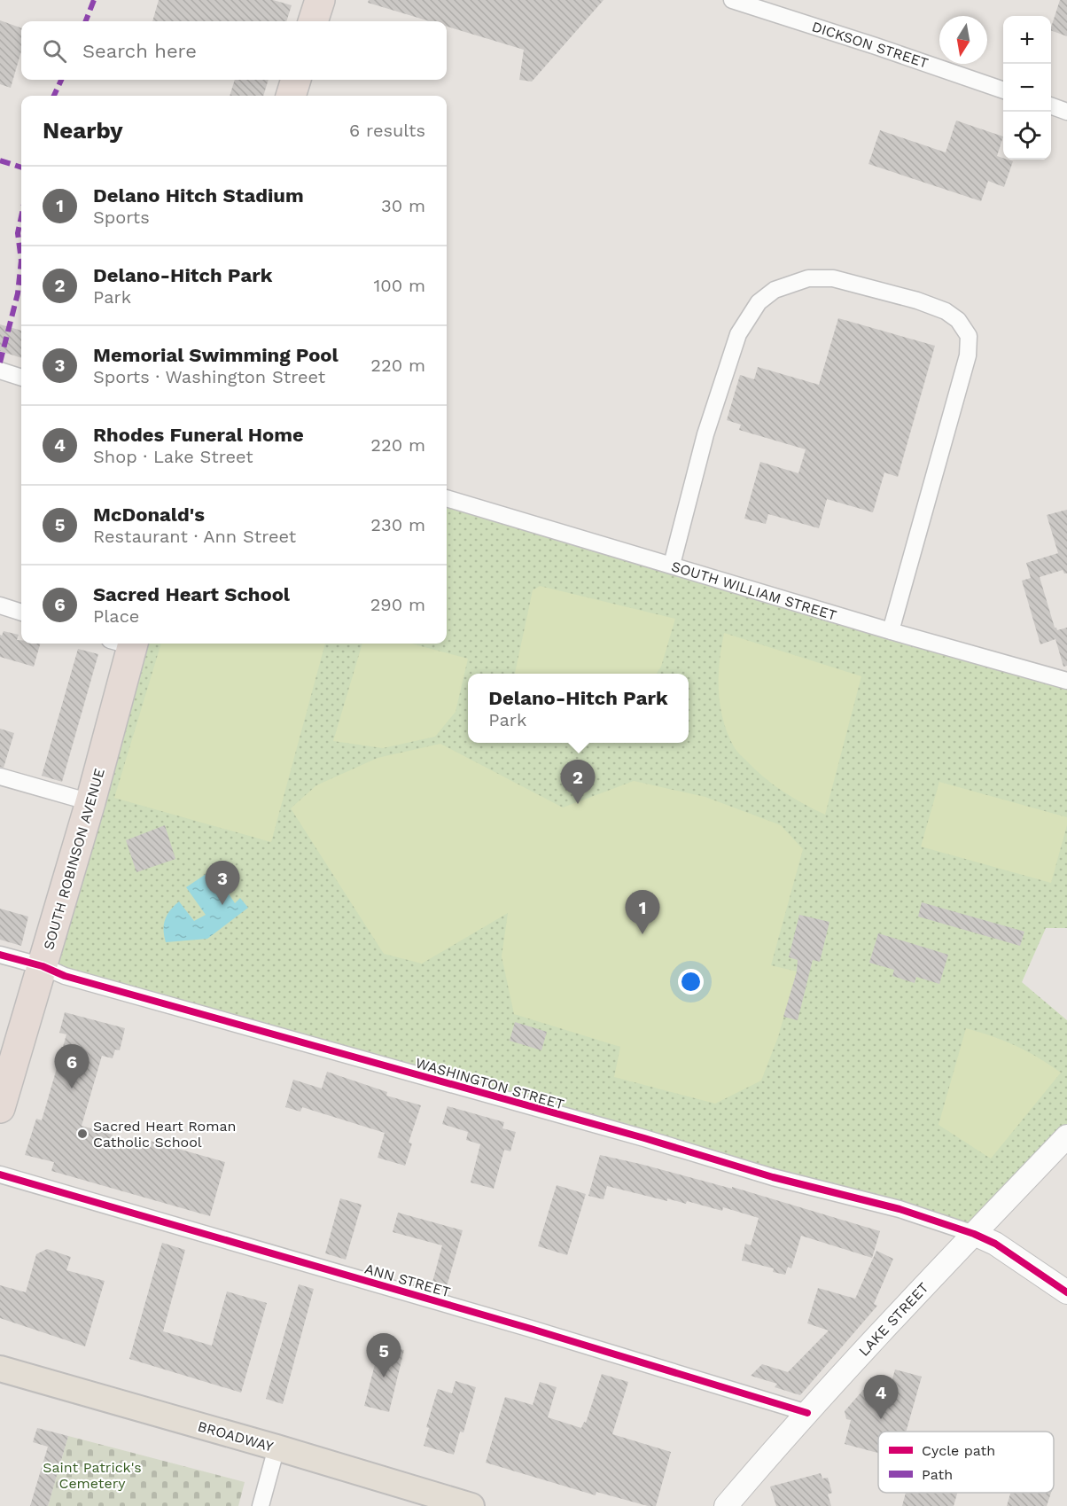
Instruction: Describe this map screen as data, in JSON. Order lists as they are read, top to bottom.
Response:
{
  "streets": {
    "highway": ["SOUTH ROBINSON AVENUE"],
    "main road": ["LAKE STREET", "BROADWAY"],
    "street": [
      "DICKSON STREET",
      "SOUTH WILLIAM STREET",
      "WASHINGTON STREET",
      "ANN STREET"
    ]
  },
  "crossings": [
    ["SOUTH ROBINSON AVENUE", "WASHINGTON STREET"],
    ["WASHINGTON STREET", "LAKE STREET"],
    ["ANN STREET", "LAKE STREET"]
  ],
  "parks": ["Saint Patrick's Cemetery"],
  "places": ["Sacred Heart Roman Catholic School"],
  "legend": ["Cycle path", "Path"],
  "north": "bottom",
  "page": {
    "map_buttons": ["+", "−"],
    "search": "Search here",
    "heading": ["Nearby", "6 results"],
    "list": [
      {
        "mark": "1",
        "name": "Delano Hitch Stadium",
        "note": "Sports",
        "value": "30 m"
      },
      {
        "mark": "2",
        "name": "Delano-Hitch Park",
        "note": "Park",
        "value": "100 m"
      },
      {
        "mark": "3",
        "name": "Memorial Swimming Pool",
        "note": "Sports · Washington Street",
        "value": "220 m"
      },
      {
        "mark": "4",
        "name": "Rhodes Funeral Home",
        "note": "Shop · Lake Street",
        "value": "220 m"
      },
      {
        "mark": "5",
        "name": "McDonald's",
        "note": "Restaurant · Ann Street",
        "value": "230 m"
      },
      {
        "mark": "6",
        "name": "Sacred Heart School",
        "note": "Place",
        "value": "290 m"
      }
    ],
    "popup": ["Delano-Hitch Park", "Park"],
    "pins": [
      "2",
      "3",
      "1",
      "6",
      "5",
      "4"
    ]
  }
}
